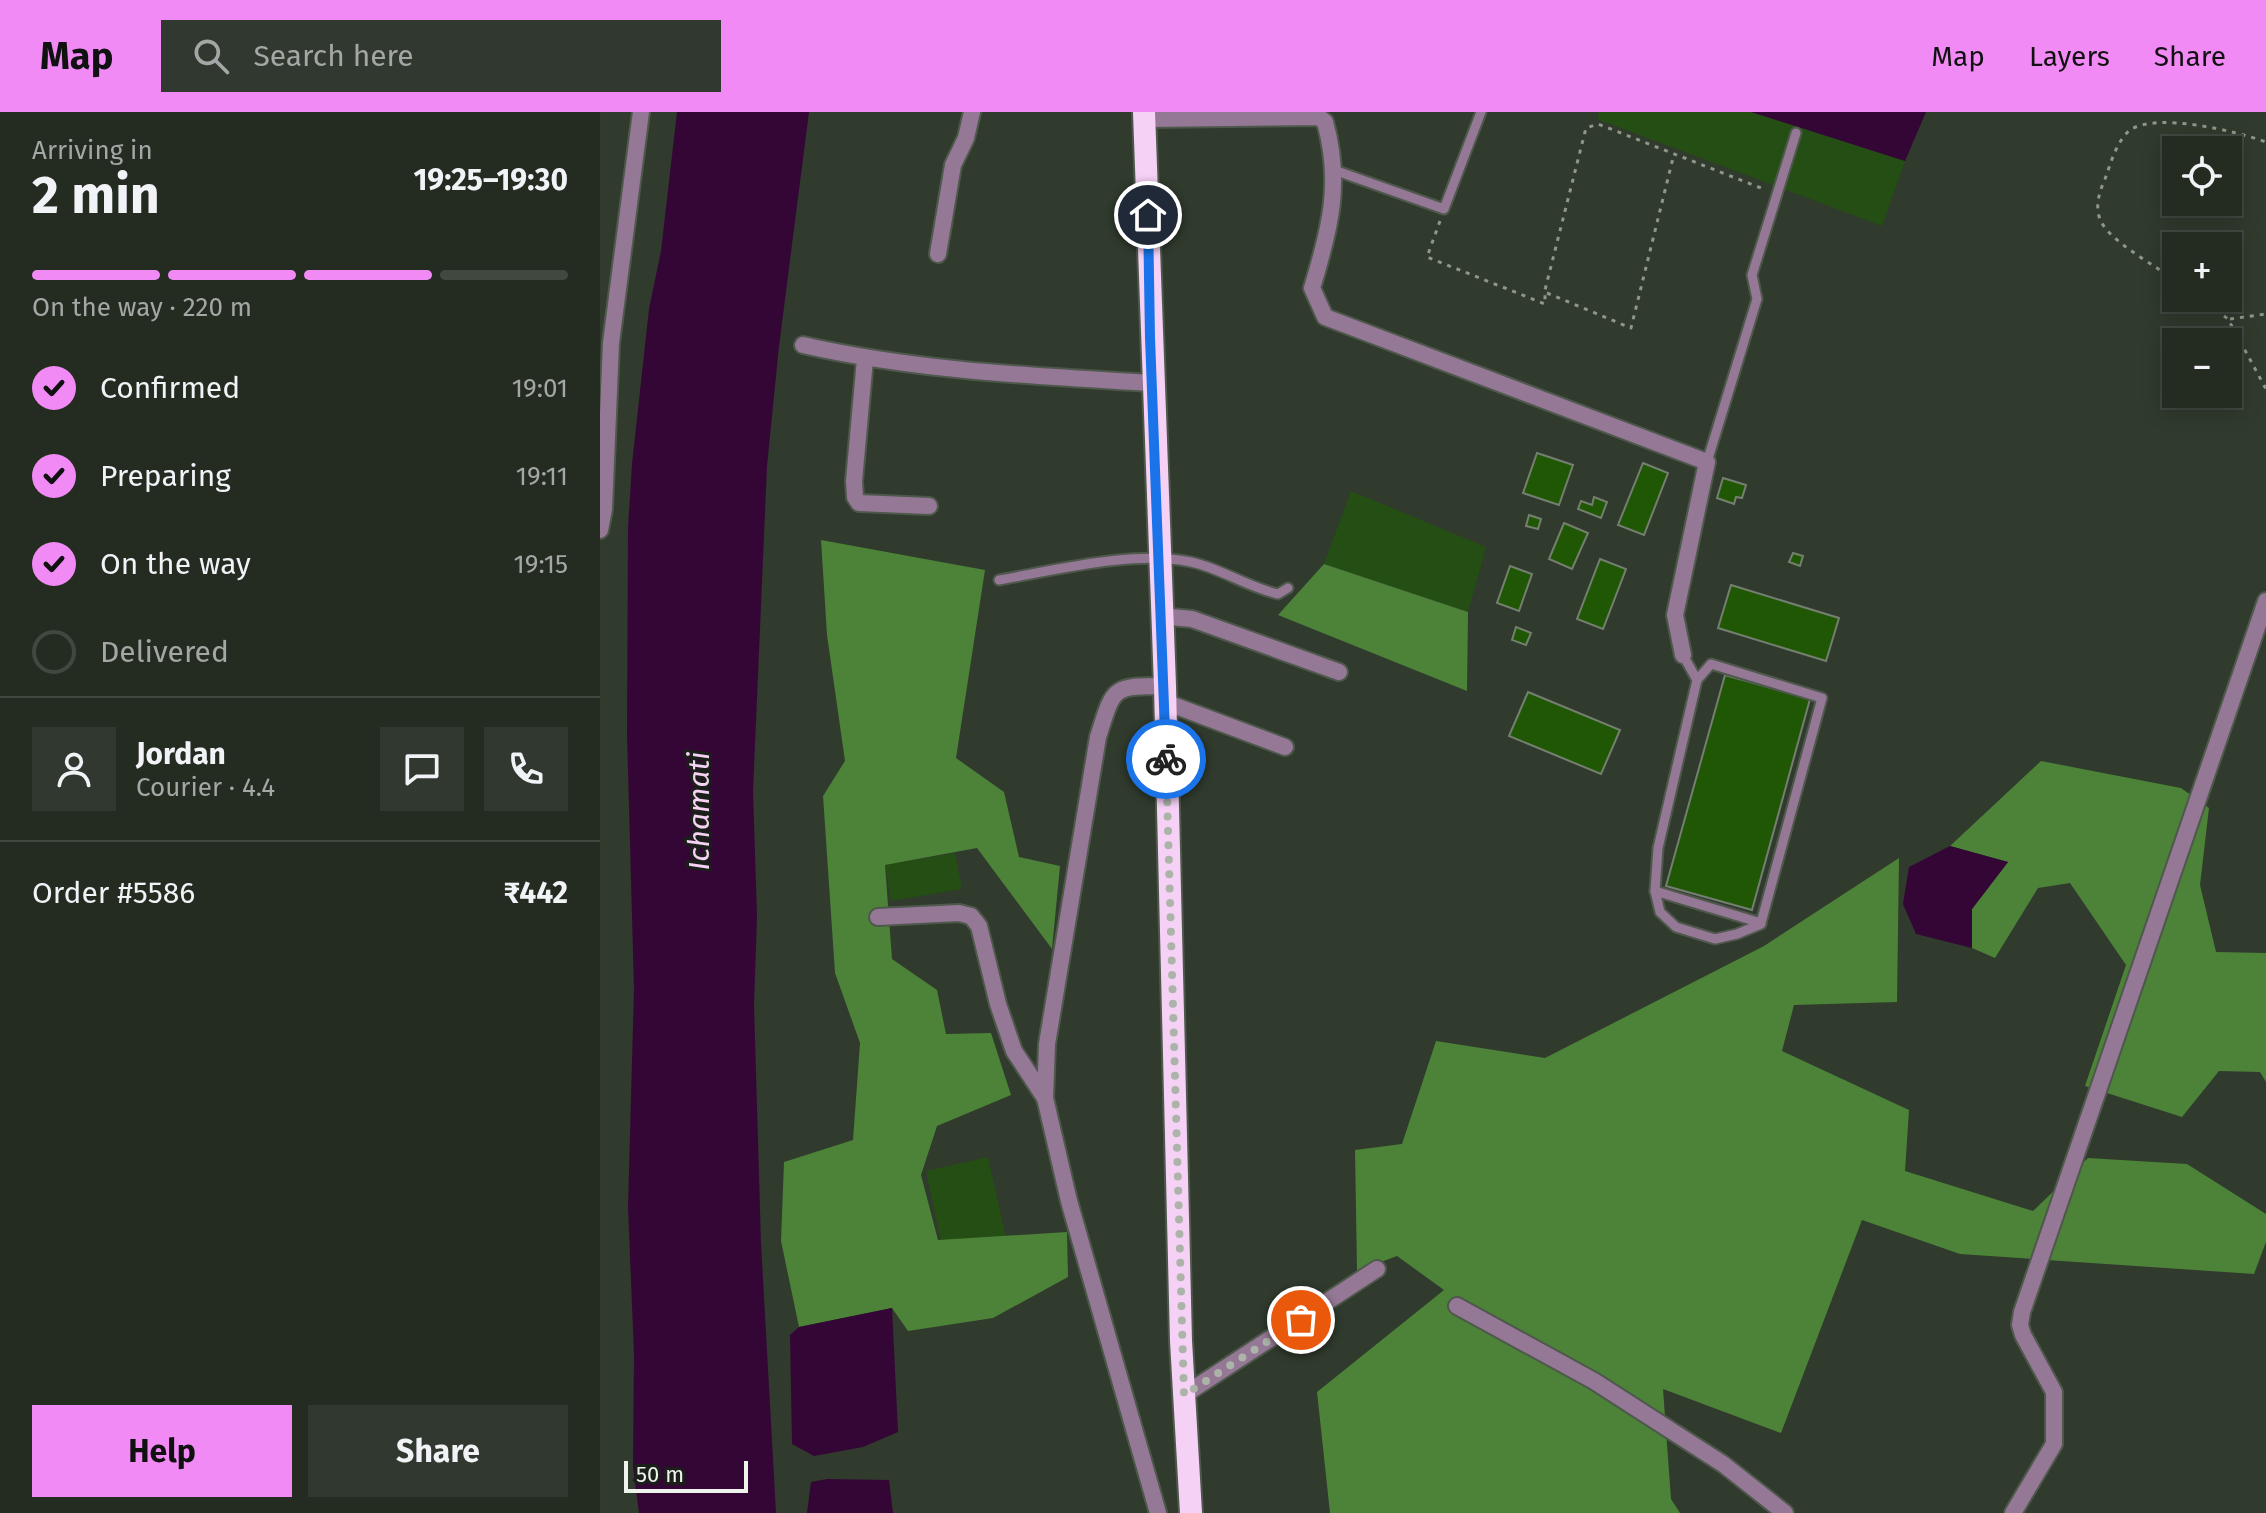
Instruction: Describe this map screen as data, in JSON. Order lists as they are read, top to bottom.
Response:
{
  "water": ["Ichamati"],
  "scale_bar": "50 m",
  "page": {
    "header": "Map",
    "search": "Search here",
    "nav": ["Map", "Layers", "Share"],
    "heading": ["2 min", "Arriving in", "19:25–19:30"],
    "panel": [
      "Jordan",
      "Courier · 4.4",
      "Order #5586",
      "₹442"
    ],
    "map_buttons": ["+", "−"],
    "bar": "On the way · 220 m",
    "list": [
      ["Confirmed", "19:01"],
      ["Preparing", "19:11"],
      ["On the way", "19:15"],
      "Delivered"
    ],
    "buttons": ["Help", "Share"],
    "scale": "50 m"
  }
}
